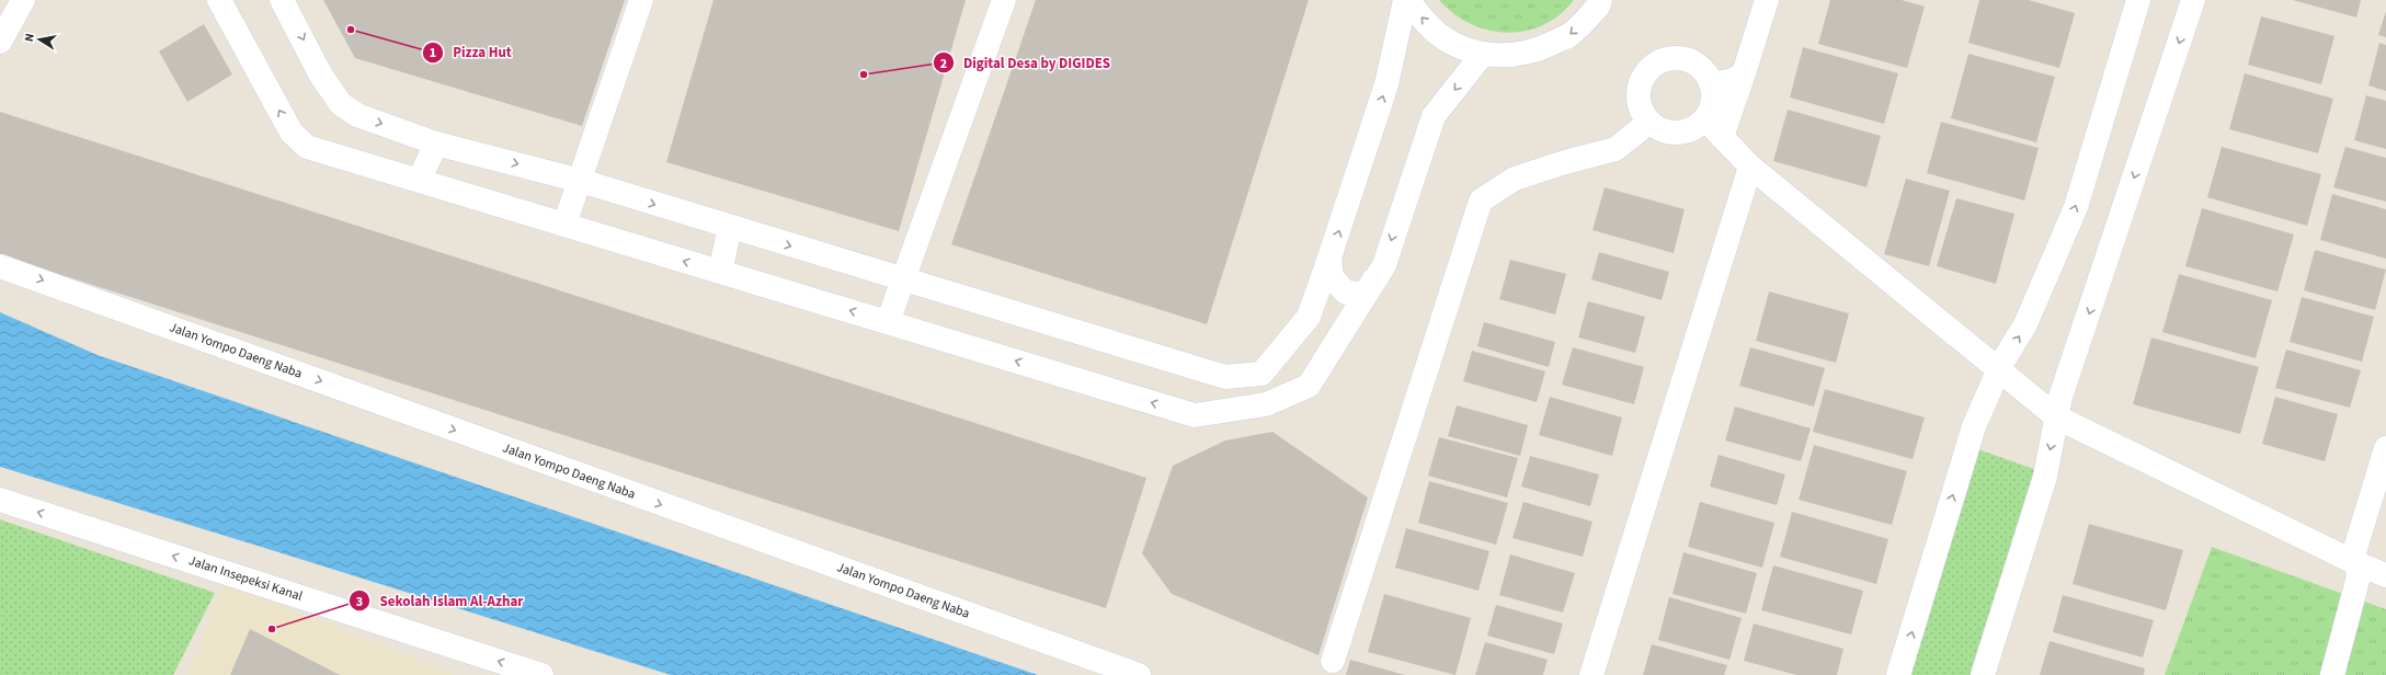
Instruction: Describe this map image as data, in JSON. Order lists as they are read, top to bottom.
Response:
{
  "streets": {
    "street": ["Jalan Yompo Daeng Naba", "Jalan Insepeksi Kanal"]
  },
  "one_way": ["Jalan Yompo Daeng Naba", "Jalan Insepeksi Kanal"],
  "places": ["Pizza Hut", "Digital Desa by DIGIDES", "Sekolah Islam Al-Azhar"],
  "north": "left"
}
